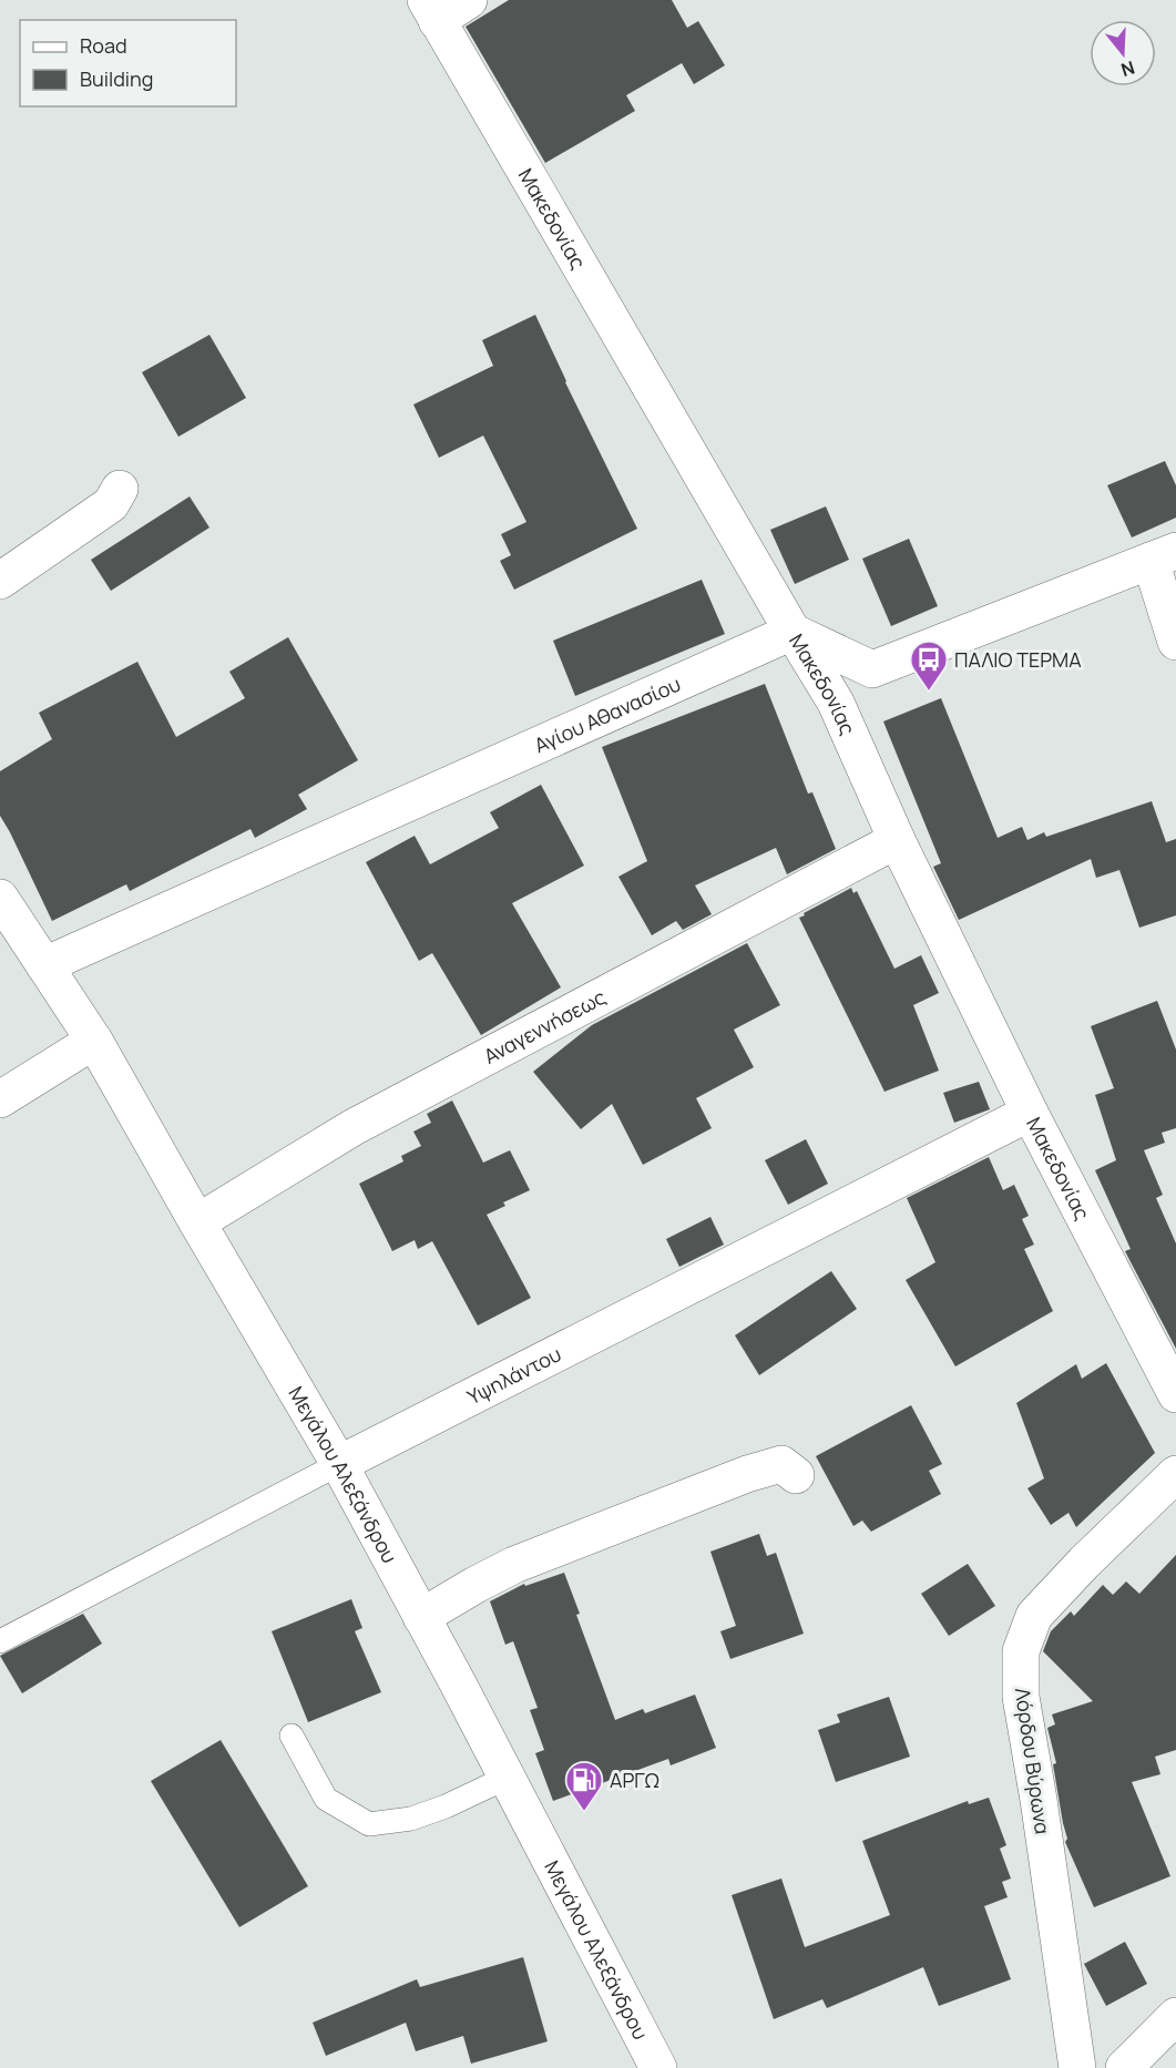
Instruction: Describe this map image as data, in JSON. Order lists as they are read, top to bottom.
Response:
{
  "streets": {
    "street": [
      "Μακεδονίας",
      "Αγίου Αθανασίου",
      "Αναγεννήσεως",
      "Υψηλάντου",
      "Μεγάλου Αλεξάνδρου",
      "Λόρδου Βύρωνα"
    ]
  },
  "crossings": [
    ["Μακεδονίας", "Αγίου Αθανασίου"],
    ["Μακεδονίας", "Αναγεννήσεως"],
    ["Μακεδονίας", "Υψηλάντου"],
    ["Αγίου Αθανασίου", "Μεγάλου Αλεξάνδρου"],
    ["Αναγεννήσεως", "Μεγάλου Αλεξάνδρου"],
    ["Υψηλάντου", "Μεγάλου Αλεξάνδρου"]
  ],
  "places": {
    "bus stop": ["ΠΑΛΙΟ ΤΕΡΜΑ"],
    "fuel station": ["ΑΡΓΩ"]
  },
  "legend": ["Road", "Building"],
  "north": "bottom"
}
